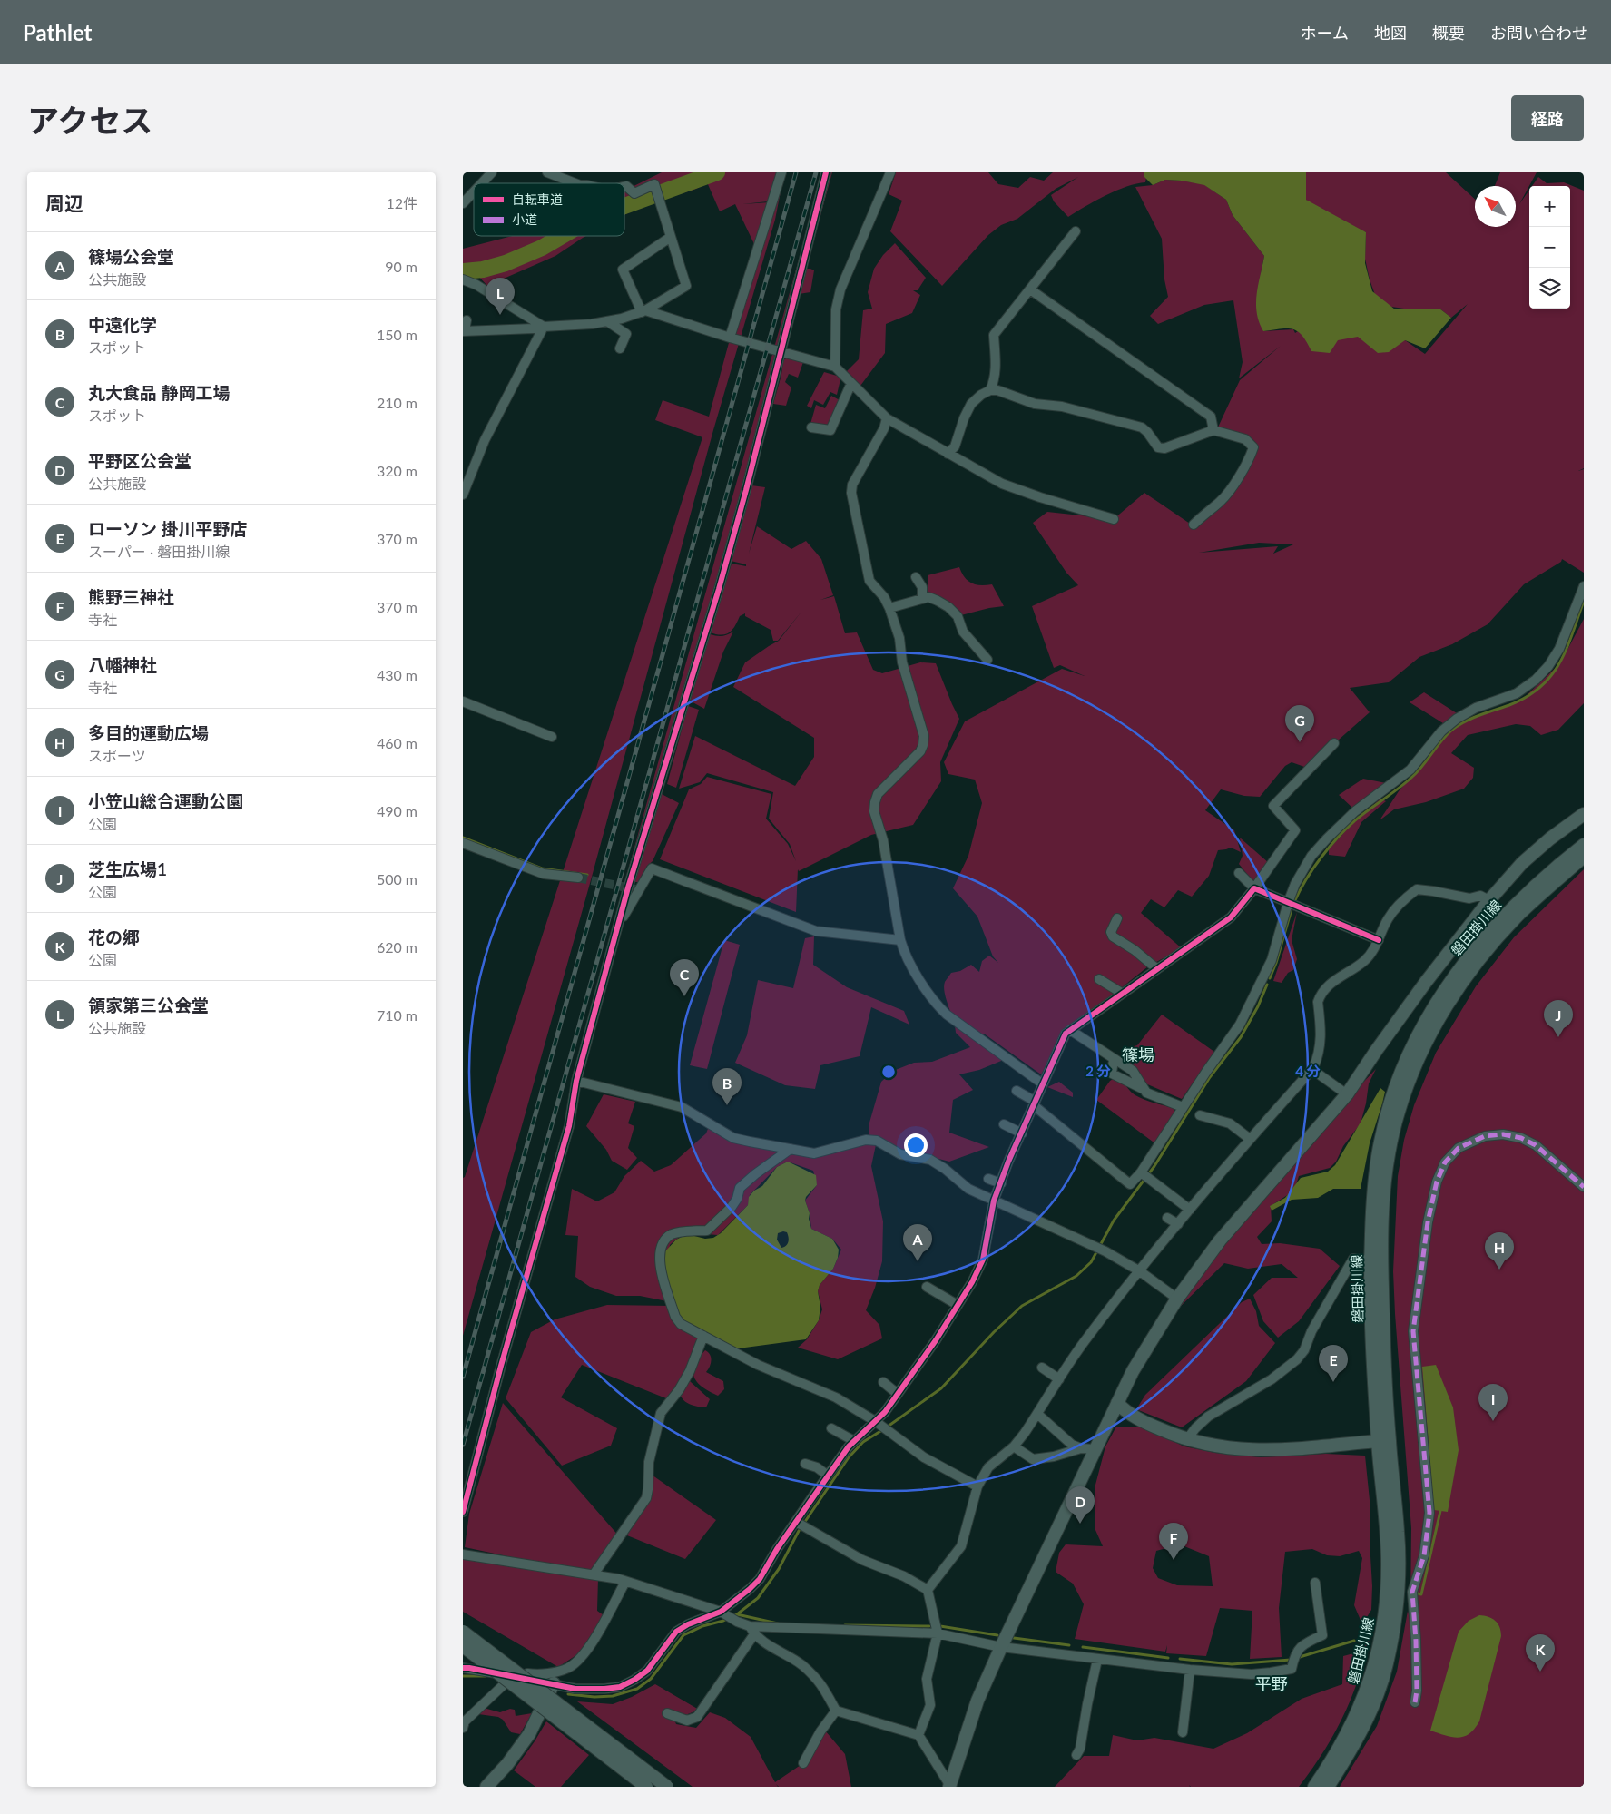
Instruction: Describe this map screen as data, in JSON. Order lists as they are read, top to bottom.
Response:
{
  "streets": {
    "main road": ["磐田掛川線"]
  },
  "districts": ["篠場", "平野"],
  "legend": ["自転車道", "小道"],
  "north": "top left",
  "page": {
    "header": "Pathlet",
    "nav": [
      "ホーム",
      "地図",
      "概要",
      "お問い合わせ"
    ],
    "title": "アクセス",
    "buttons": "経路",
    "heading": ["周辺", "12件"],
    "map_buttons": ["+", "−"],
    "list": [
      {
        "mark": "A",
        "name": "篠場公会堂",
        "note": "公共施設",
        "value": "90 m"
      },
      {
        "mark": "B",
        "name": "中遠化学",
        "note": "スポット",
        "value": "150 m"
      },
      {
        "mark": "C",
        "name": "丸大食品 静岡工場",
        "note": "スポット",
        "value": "210 m"
      },
      {
        "mark": "D",
        "name": "平野区公会堂",
        "note": "公共施設",
        "value": "320 m"
      },
      {
        "mark": "E",
        "name": "ローソン 掛川平野店",
        "note": "スーパー · 磐田掛川線",
        "value": "370 m"
      },
      {
        "mark": "F",
        "name": "熊野三神社",
        "note": "寺社",
        "value": "370 m"
      },
      {
        "mark": "G",
        "name": "八幡神社",
        "note": "寺社",
        "value": "430 m"
      },
      {
        "mark": "H",
        "name": "多目的運動広場",
        "note": "スポーツ",
        "value": "460 m"
      },
      {
        "mark": "I",
        "name": "小笠山総合運動公園",
        "note": "公園",
        "value": "490 m"
      },
      {
        "mark": "J",
        "name": "芝生広場1",
        "note": "公園",
        "value": "500 m"
      },
      {
        "mark": "K",
        "name": "花の郷",
        "note": "公園",
        "value": "620 m"
      },
      {
        "mark": "L",
        "name": "領家第三公会堂",
        "note": "公共施設",
        "value": "710 m"
      }
    ],
    "pins": [
      "L",
      "G",
      "C",
      "J",
      "B",
      "A",
      "H",
      "E",
      "I",
      "D",
      "F",
      "K"
    ]
  },
  "rings": ["2 分", "4 分"]
}
